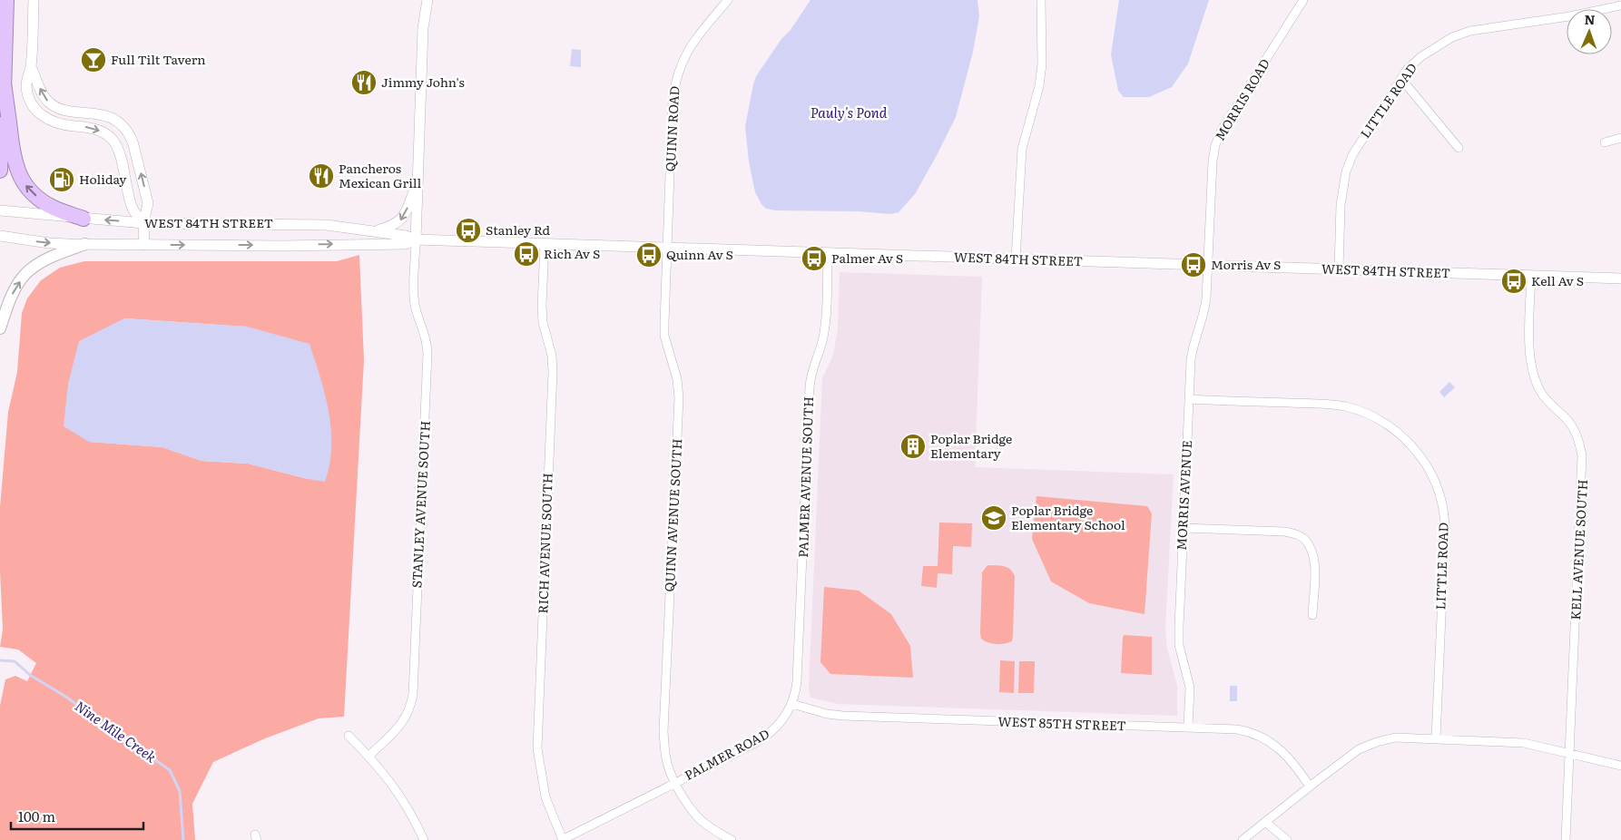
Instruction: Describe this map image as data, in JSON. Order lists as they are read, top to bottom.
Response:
{
  "streets": {
    "street": [
      "MORRIS ROAD",
      "LITTLE ROAD",
      "QUINN ROAD",
      "WEST 84TH STREET",
      "PALMER AVENUE SOUTH",
      "MORRIS AVENUE",
      "STANLEY AVENUE SOUTH",
      "QUINN AVENUE SOUTH",
      "RICH AVENUE SOUTH",
      "KELL AVENUE SOUTH",
      "WEST 85TH STREET",
      "PALMER ROAD"
    ]
  },
  "crossings": [
    ["MORRIS ROAD", "WEST 84TH STREET"],
    ["MORRIS ROAD", "MORRIS AVENUE"],
    ["LITTLE ROAD", "WEST 84TH STREET"],
    ["LITTLE ROAD", "MORRIS AVENUE"],
    ["QUINN ROAD", "WEST 84TH STREET"],
    ["QUINN ROAD", "QUINN AVENUE SOUTH"],
    ["WEST 84TH STREET", "PALMER AVENUE SOUTH"],
    ["WEST 84TH STREET", "MORRIS AVENUE"],
    ["WEST 84TH STREET", "STANLEY AVENUE SOUTH"],
    ["WEST 84TH STREET", "QUINN AVENUE SOUTH"],
    ["WEST 84TH STREET", "RICH AVENUE SOUTH"],
    ["WEST 84TH STREET", "KELL AVENUE SOUTH"],
    ["PALMER AVENUE SOUTH", "WEST 85TH STREET"],
    ["PALMER AVENUE SOUTH", "PALMER ROAD"],
    ["MORRIS AVENUE", "WEST 85TH STREET"],
    ["QUINN AVENUE SOUTH", "PALMER ROAD"],
    ["RICH AVENUE SOUTH", "PALMER ROAD"],
    ["WEST 85TH STREET", "PALMER ROAD"]
  ],
  "water": ["Pauly's Pond", "Nine Mile Creek"],
  "places": {
    "bar": ["Full Tilt Tavern"],
    "restaurant": ["Jimmy John's", "Pancheros Mexican Grill"],
    "fuel station": ["Holiday"],
    "bus stop": [
      "Stanley Rd",
      "Rich Av S",
      "Quinn Av S",
      "Palmer Av S",
      "Morris Av S",
      "Kell Av S"
    ],
    "building": ["Poplar Bridge Elementary"],
    "school or university": ["Poplar Bridge Elementary School"]
  },
  "scale_bar": "100 m",
  "north": "top"
}
